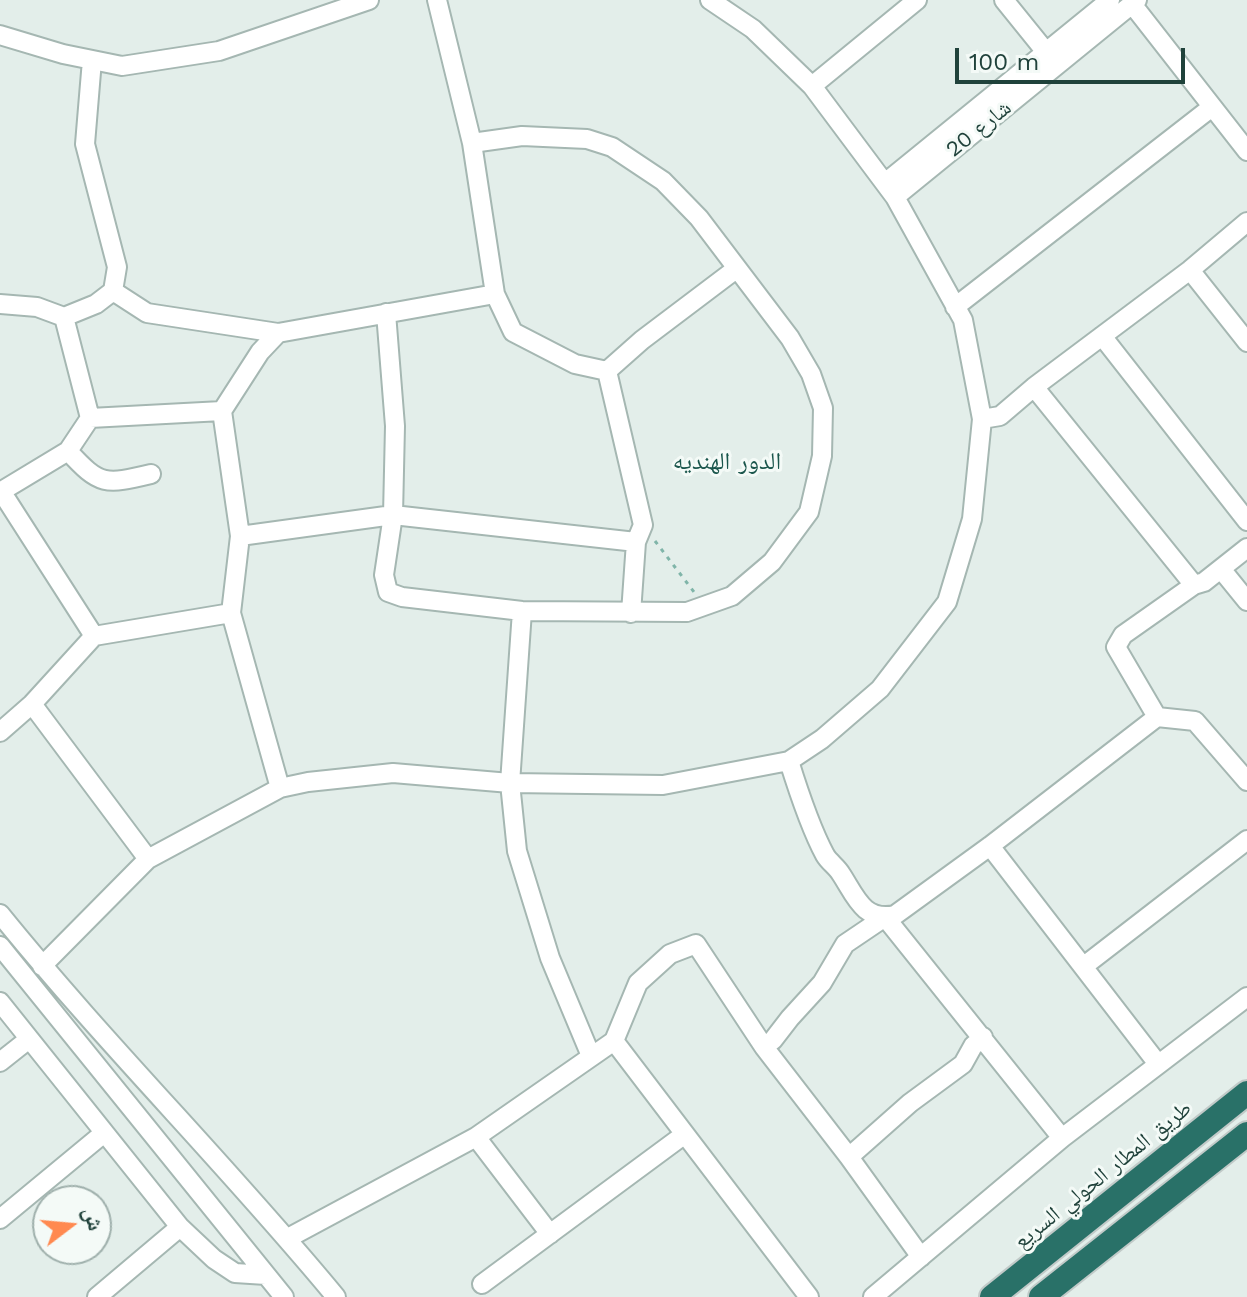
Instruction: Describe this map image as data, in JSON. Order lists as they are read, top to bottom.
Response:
{
  "streets": {
    "highway": ["طريق المطار الحولي السريع"],
    "street": ["شارع 20"]
  },
  "districts": ["الدور الهنديه"],
  "scale_bar": "100 m",
  "north": "right"
}
